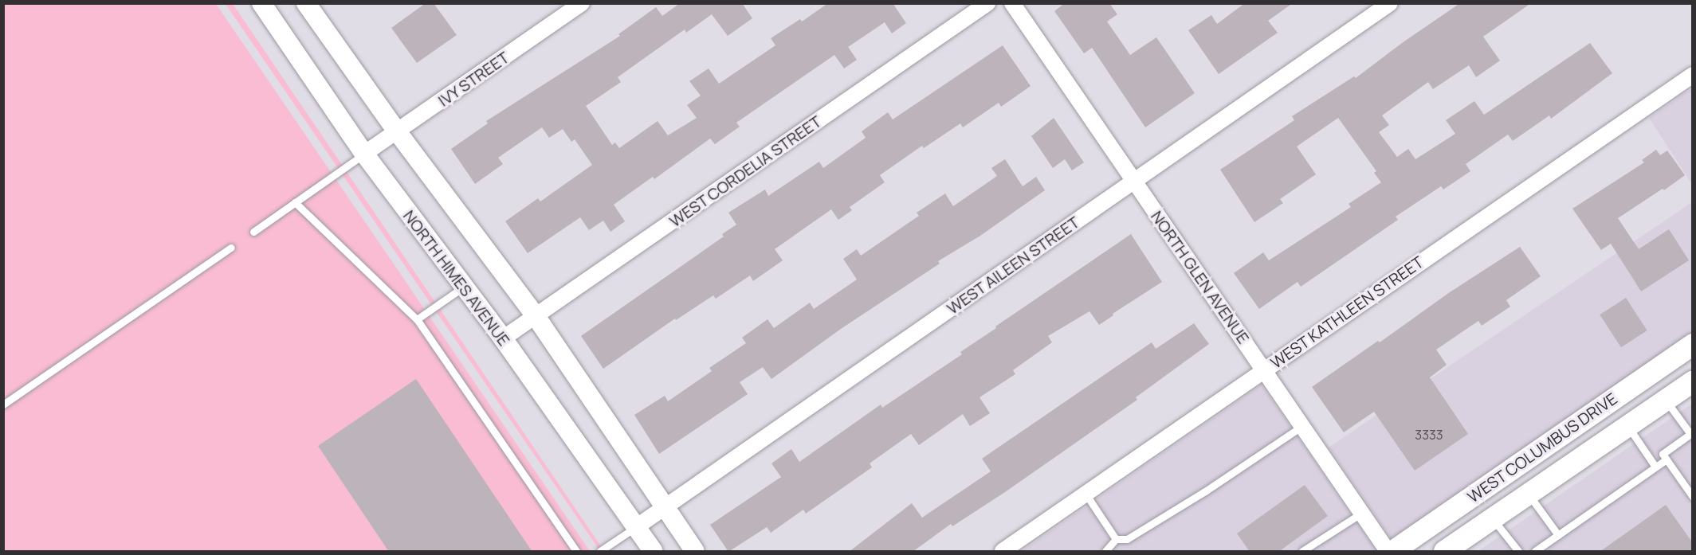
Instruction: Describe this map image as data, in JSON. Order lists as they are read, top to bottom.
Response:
{
  "streets": {
    "main road": ["WEST COLUMBUS DRIVE"],
    "street": [
      "IVY STREET",
      "WEST CORDELIA STREET",
      "WEST AILEEN STREET",
      "NORTH GLEN AVENUE",
      "NORTH HIMES AVENUE",
      "WEST KATHLEEN STREET"
    ]
  },
  "crossings": [
    ["IVY STREET", "NORTH HIMES AVENUE"],
    ["WEST CORDELIA STREET", "NORTH HIMES AVENUE"],
    ["WEST AILEEN STREET", "NORTH GLEN AVENUE"],
    ["WEST AILEEN STREET", "NORTH HIMES AVENUE"],
    ["NORTH GLEN AVENUE", "WEST KATHLEEN STREET"]
  ],
  "house_numbers": ["3333"]
}
